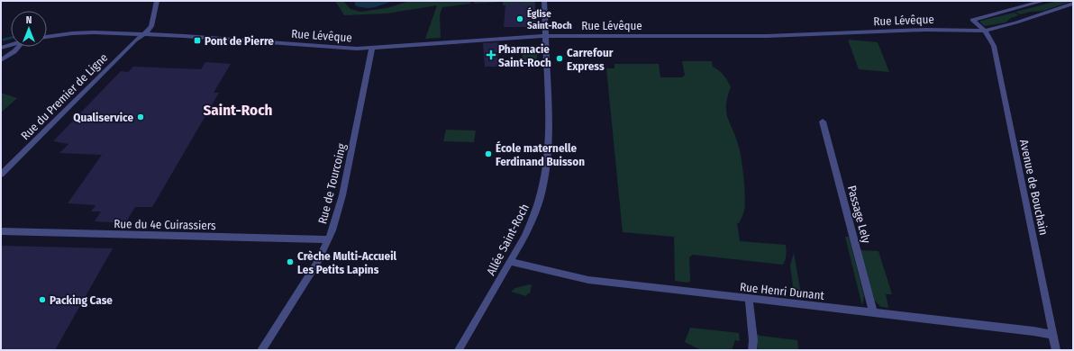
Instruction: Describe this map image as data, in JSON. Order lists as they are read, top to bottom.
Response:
{
  "streets": {
    "street": [
      "Rue Lévêque",
      "Rue du Premier de Ligne",
      "Rue de Tourcoing",
      "Avenue de Bouchain",
      "Passage Lely",
      "Rue du 4e Cuirassiers",
      "Allée Saint-Roch",
      "Rue Henri Dunant"
    ]
  },
  "crossings": [
    ["Rue Lévêque", "Rue du Premier de Ligne"],
    ["Rue Lévêque", "Rue de Tourcoing"],
    ["Rue Lévêque", "Avenue de Bouchain"],
    ["Rue Lévêque", "Allée Saint-Roch"],
    ["Rue de Tourcoing", "Rue du 4e Cuirassiers"],
    ["Avenue de Bouchain", "Rue Henri Dunant"],
    ["Passage Lely", "Rue Henri Dunant"],
    ["Allée Saint-Roch", "Rue Henri Dunant"]
  ],
  "districts": ["Saint-Roch"],
  "places": {
    "other": [
      "Église Saint-Roch",
      "Carrefour Express",
      "Qualiservice",
      "École maternelle Ferdinand Buisson",
      "Crèche Multi-Accueil Les Petits Lapins",
      "Packing Case"
    ],
    "transit": ["Pont de Pierre"],
    "health": ["Pharmacie Saint-Roch"]
  },
  "north": "top"
}
